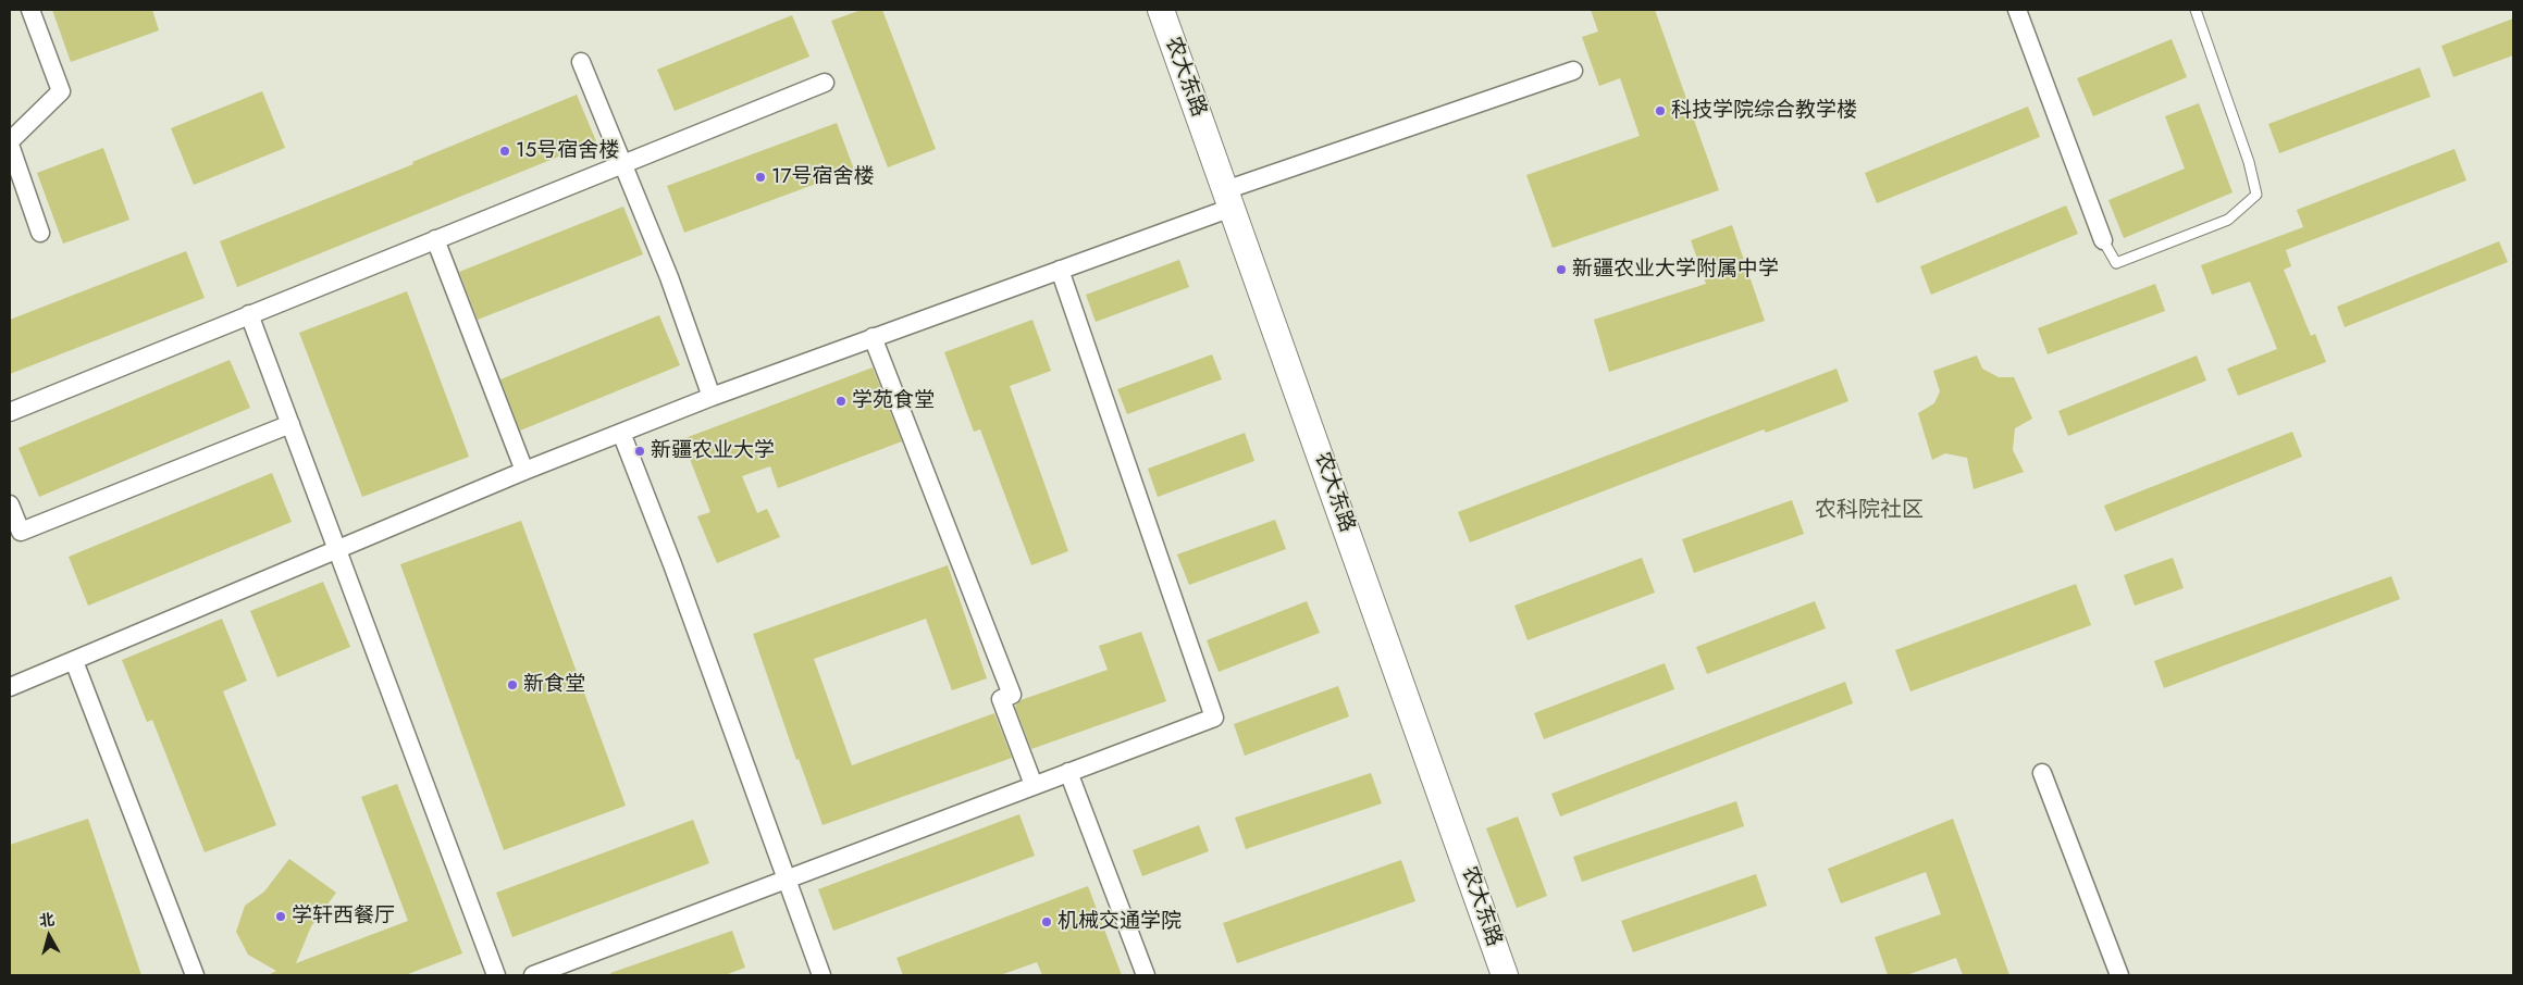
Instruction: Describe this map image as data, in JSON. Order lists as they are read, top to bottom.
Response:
{
  "streets": {
    "main road": ["农大东路"]
  },
  "districts": ["农科院社区"],
  "places": [
    "科技学院综合教学楼",
    "15号宿舍楼",
    "17号宿舍楼",
    "新疆农业大学附属中学",
    "学苑食堂",
    "新疆农业大学",
    "新食堂",
    "学轩西餐厅",
    "机械交通学院"
  ],
  "north": "top"
}
